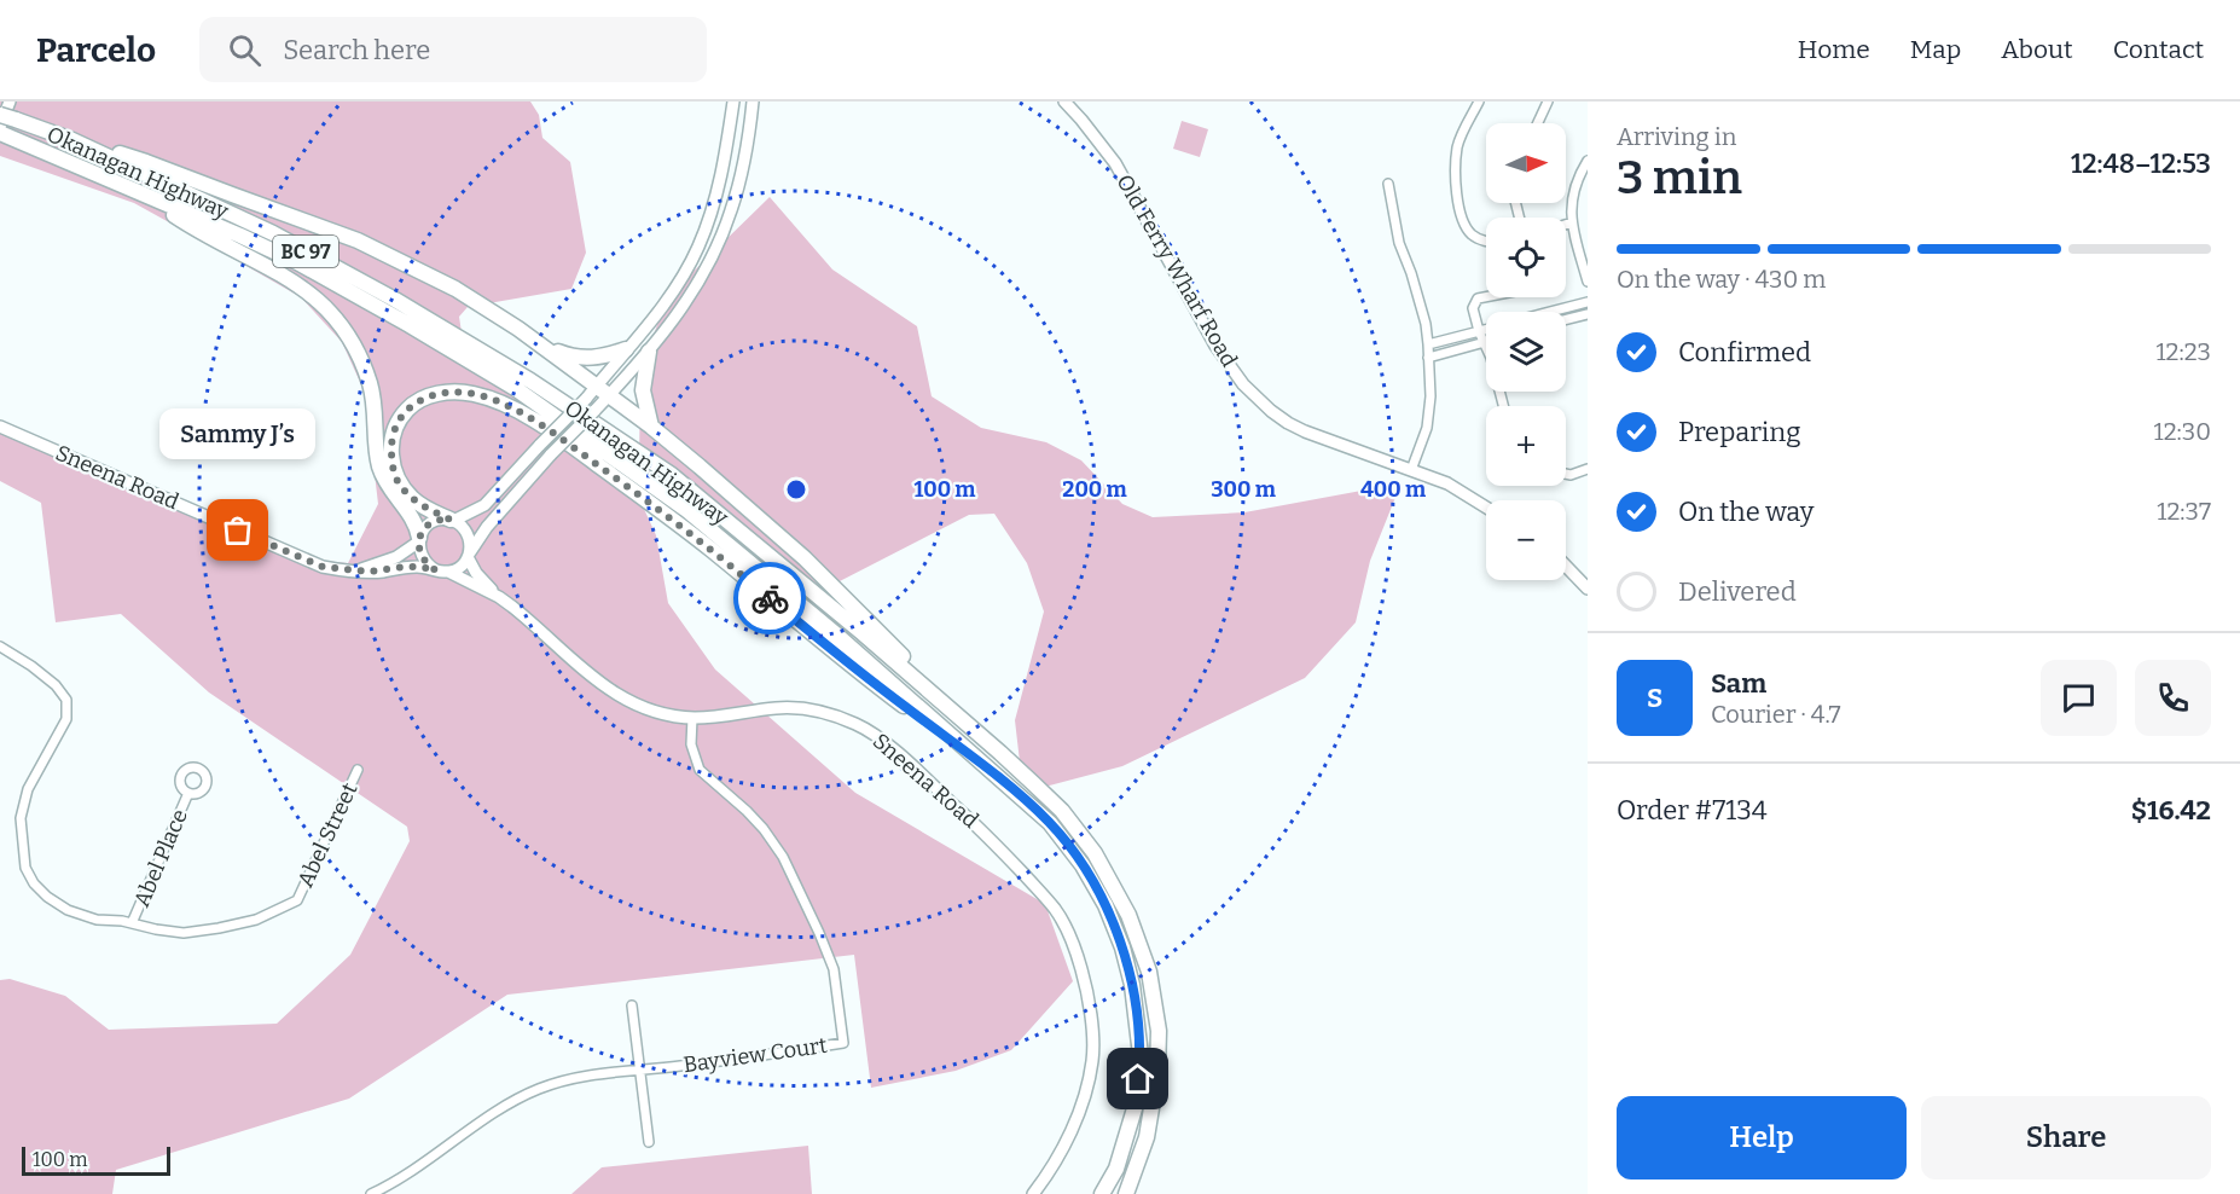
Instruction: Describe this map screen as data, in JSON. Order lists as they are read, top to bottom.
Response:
{
  "streets": {
    "highway": ["Okanagan Highway", "BC 97"],
    "street": [
      "Old Ferry Wharf Road",
      "Sneena Road",
      "Abel Street",
      "Abel Place",
      "Bayview Court"
    ]
  },
  "crossings": [
    ["Sneena Road", "Bayview Court"],
    ["Abel Street", "Abel Place"]
  ],
  "places": ["Sammy J’s"],
  "scale_bar": "100 m",
  "north": "right",
  "page": {
    "header": "Parcelo",
    "search": "Search here",
    "nav": [
      "Home",
      "Map",
      "About",
      "Contact"
    ],
    "heading": ["3 min", "Arriving in", "12:48–12:53"],
    "panel": [
      "Sam",
      "Courier · 4.7",
      "Order #7134",
      "$16.42"
    ],
    "map_buttons": ["+", "−"],
    "bar": "On the way · 430 m",
    "list": [
      ["Confirmed", "12:23"],
      ["Preparing", "12:30"],
      ["On the way", "12:37"],
      "Delivered"
    ],
    "bubble": "Sammy J’s",
    "round": "S",
    "buttons": ["Help", "Share"],
    "scale": "100 m"
  },
  "rings": [
    "100 m",
    "200 m",
    "300 m",
    "400 m"
  ]
}
